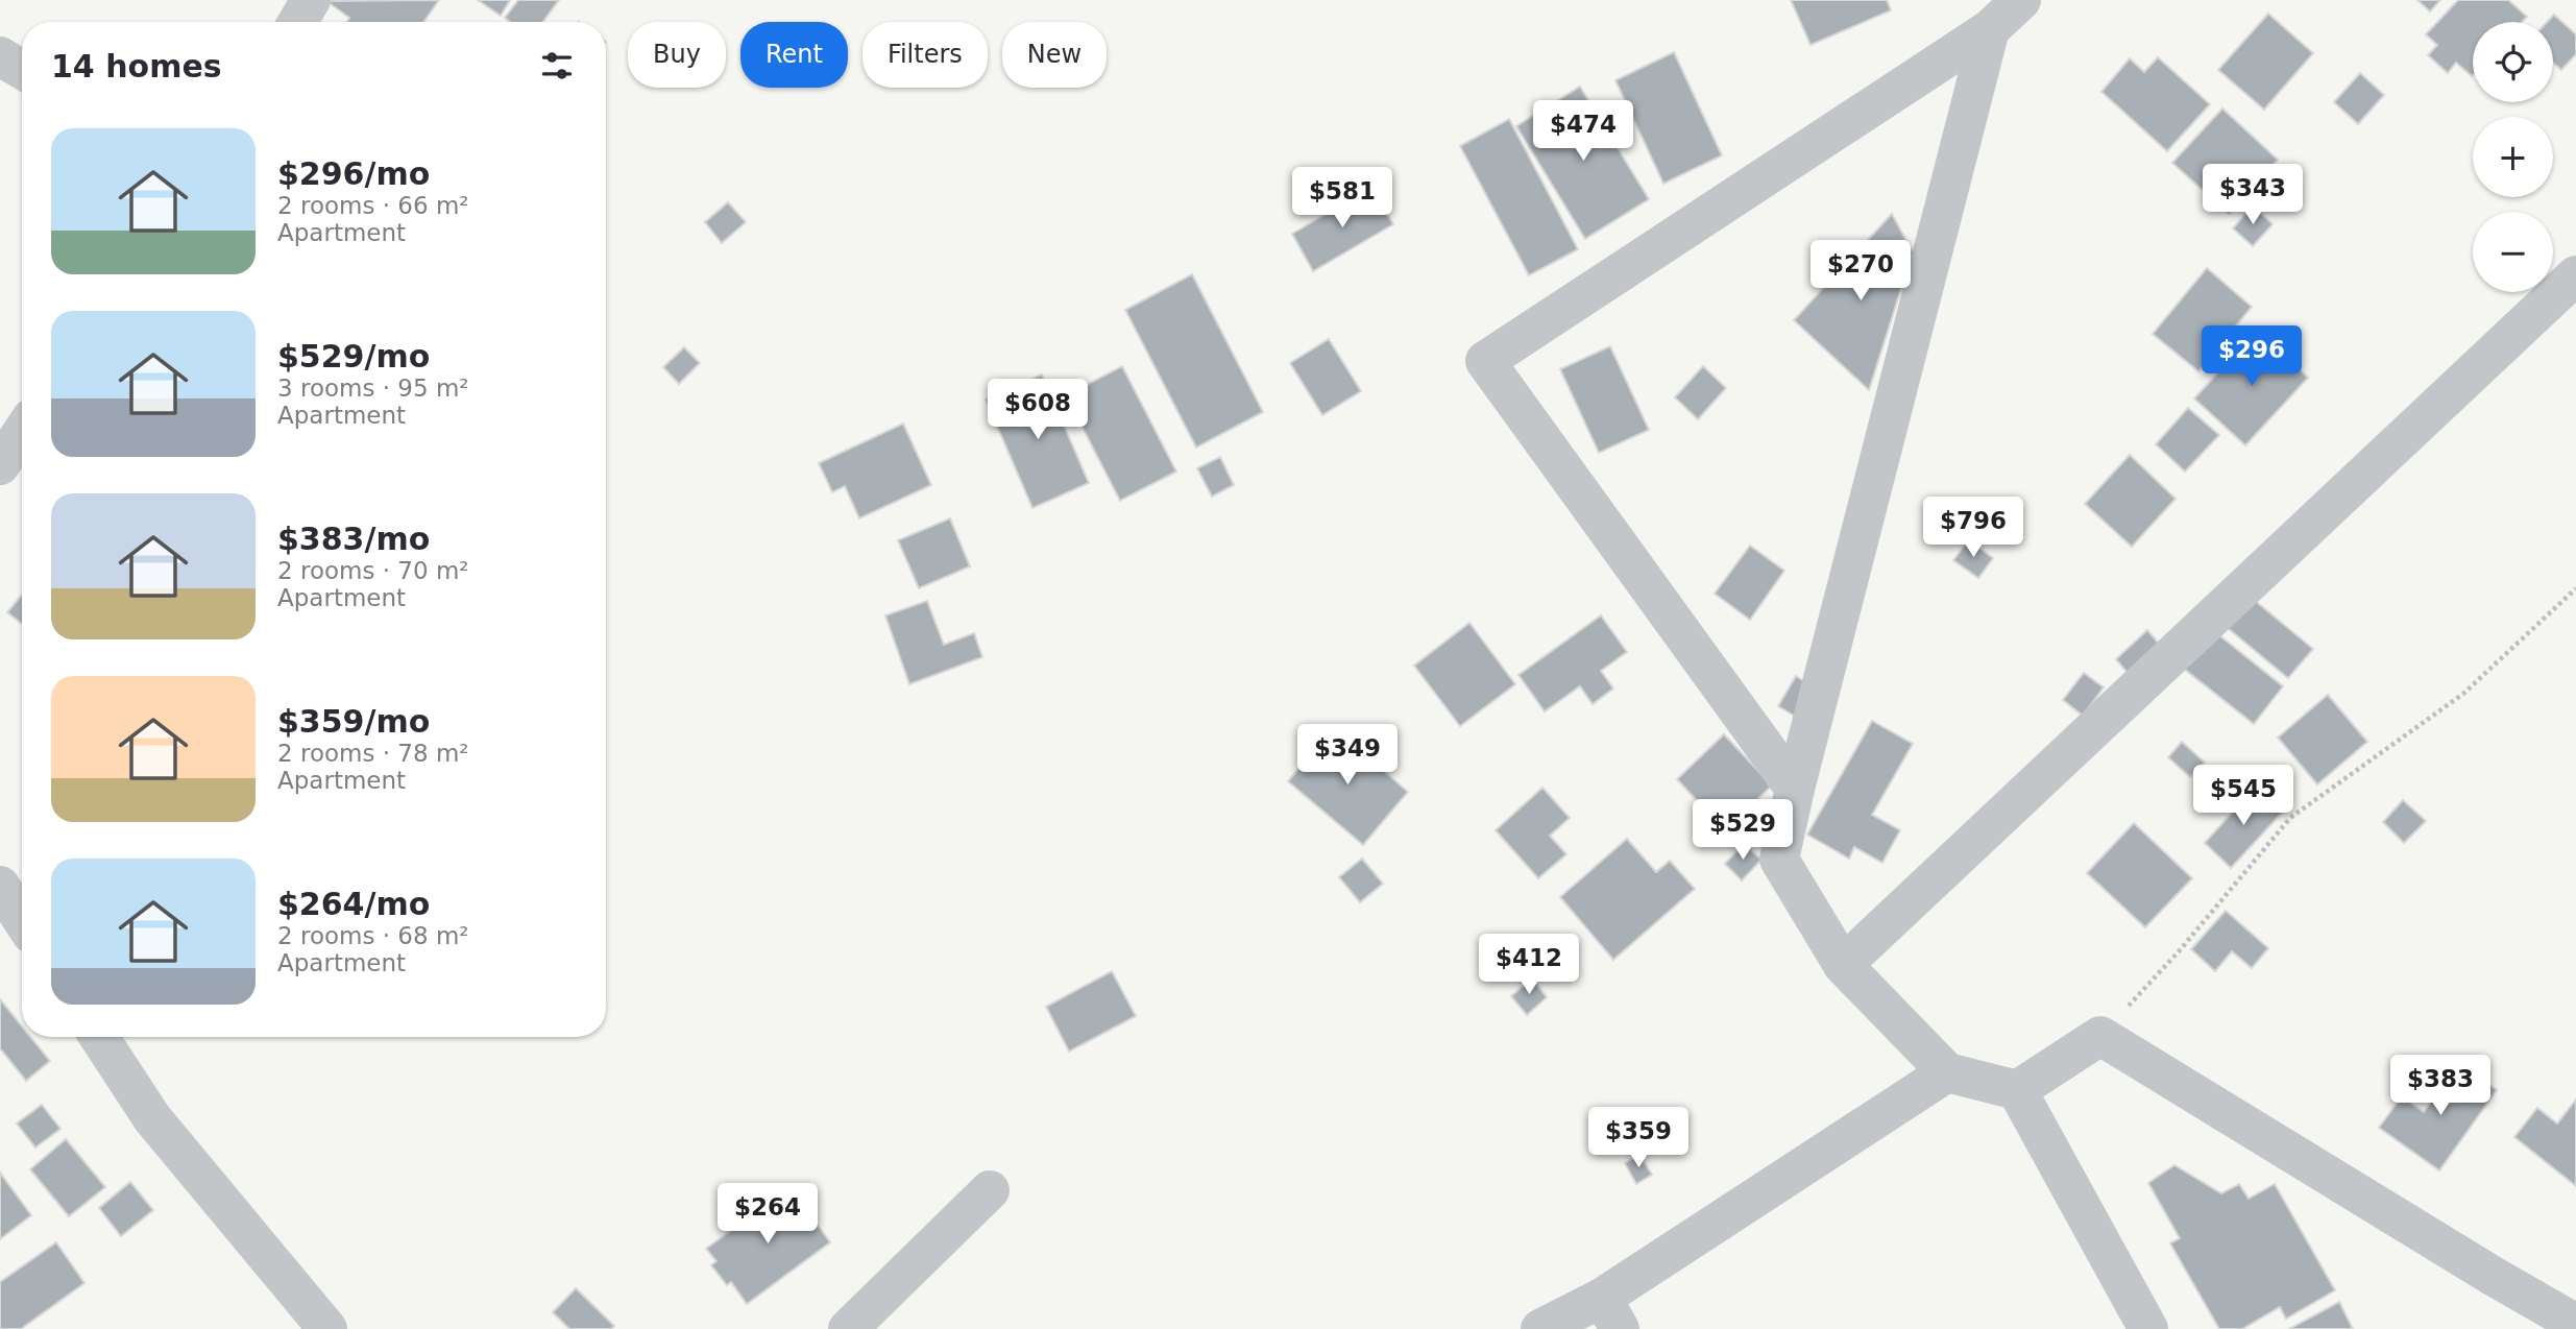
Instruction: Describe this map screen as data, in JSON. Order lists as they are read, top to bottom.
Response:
{
  "page": {
    "map_buttons": ["+", "−"],
    "chip": [
      "Buy",
      "Rent",
      "Filters",
      "New"
    ],
    "heading": "14 homes",
    "price": [
      "$474",
      "$343",
      "$581",
      "$270",
      "$296",
      "$608",
      "$796",
      "$349",
      "$545",
      "$529",
      "$412",
      "$383",
      "$359",
      "$264"
    ],
    "list": [
      {
        "name": "$296/mo",
        "note": "2 rooms · 66 m² · Apartment"
      },
      {
        "name": "$529/mo",
        "note": "3 rooms · 95 m² · Apartment"
      },
      {
        "name": "$383/mo",
        "note": "2 rooms · 70 m² · Apartment"
      },
      {
        "name": "$359/mo",
        "note": "2 rooms · 78 m² · Apartment"
      },
      {
        "name": "$264/mo",
        "note": "2 rooms · 68 m² · Apartment"
      }
    ]
  }
}
